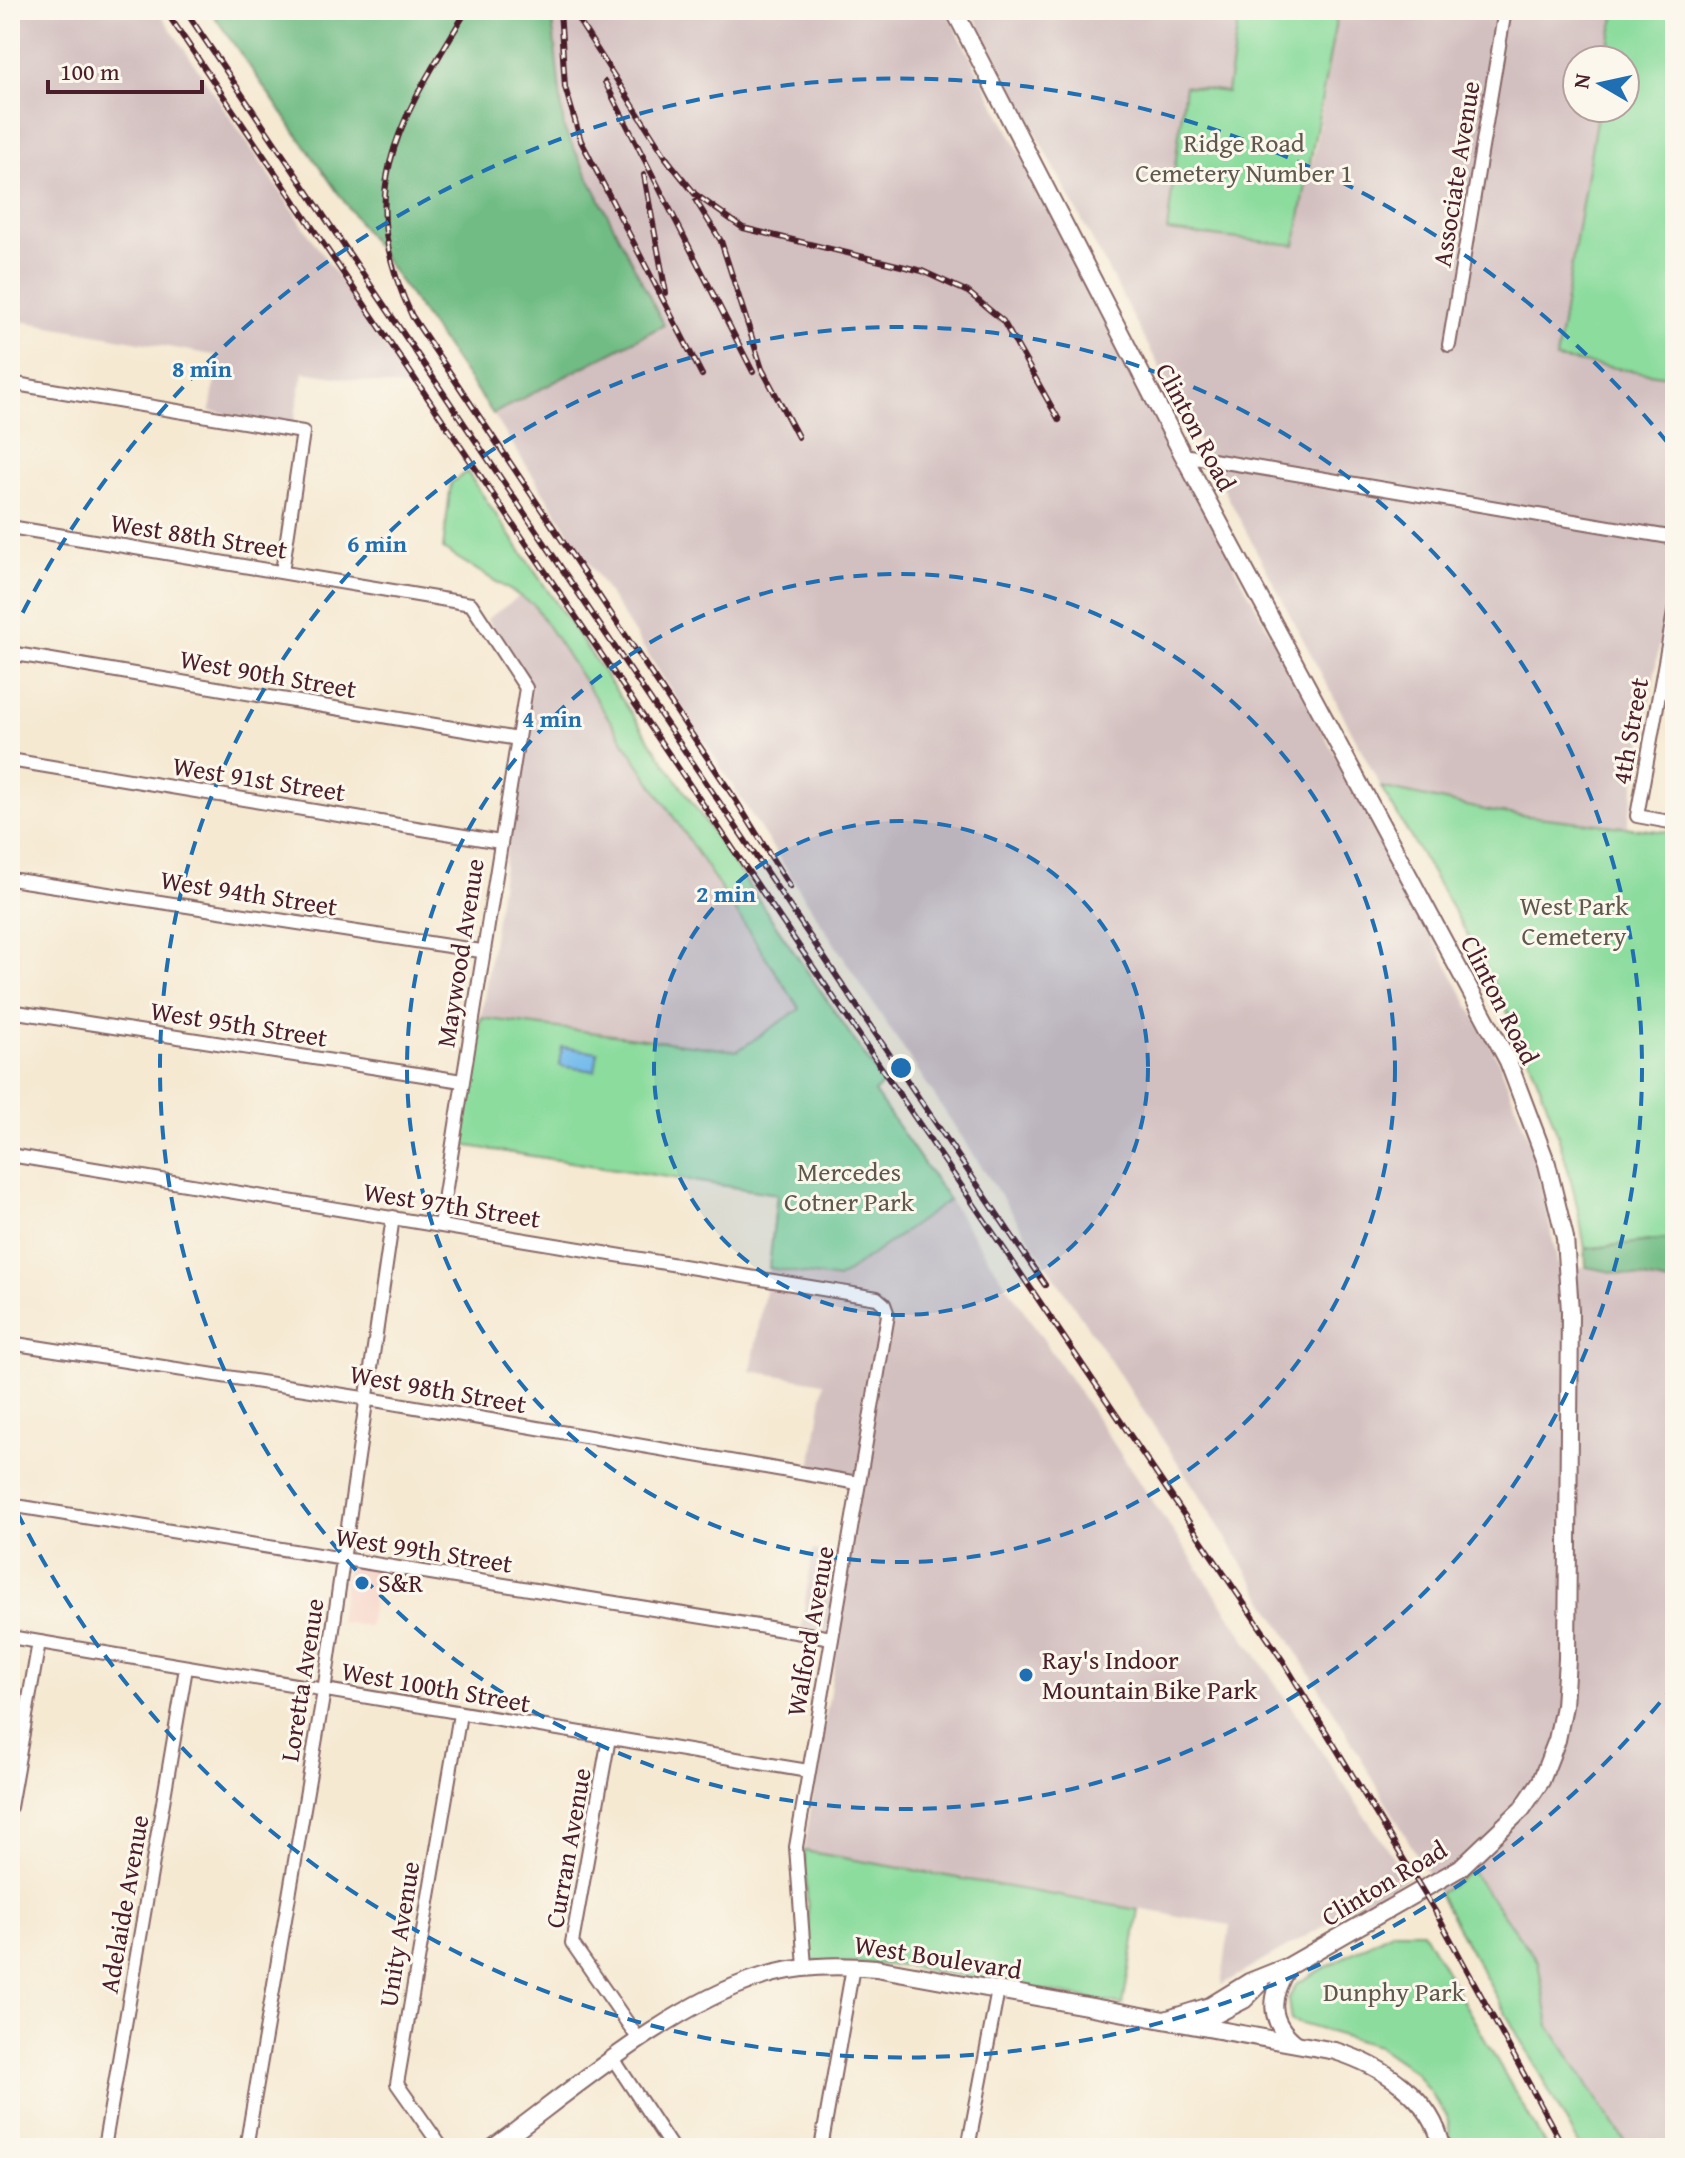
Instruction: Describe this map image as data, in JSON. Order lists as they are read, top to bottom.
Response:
{
  "streets": {
    "street": [
      "Associate Avenue",
      "Clinton Road",
      "West 88th Street",
      "West 90th Street",
      "4th Street",
      "West 91st Street",
      "West 94th Street",
      "Maywood Avenue",
      "West 95th Street",
      "West 97th Street",
      "West 98th Street",
      "West 99th Street",
      "Walford Avenue",
      "Loretta Avenue",
      "West 100th Street",
      "Curran Avenue",
      "Adelaide Avenue",
      "Unity Avenue",
      "West Boulevard"
    ]
  },
  "crossings": [
    ["Clinton Road", "West Boulevard"],
    ["West 88th Street", "Maywood Avenue"],
    ["West 90th Street", "Maywood Avenue"],
    ["West 91st Street", "Maywood Avenue"],
    ["West 94th Street", "Maywood Avenue"],
    ["Maywood Avenue", "West 95th Street"],
    ["Maywood Avenue", "West 97th Street"],
    ["West 97th Street", "Walford Avenue"],
    ["West 97th Street", "Loretta Avenue"],
    ["West 98th Street", "Walford Avenue"],
    ["West 98th Street", "Loretta Avenue"],
    ["West 99th Street", "Walford Avenue"],
    ["West 99th Street", "Loretta Avenue"],
    ["Walford Avenue", "West 100th Street"],
    ["Walford Avenue", "West Boulevard"],
    ["Loretta Avenue", "West 100th Street"],
    ["West 100th Street", "Curran Avenue"],
    ["West 100th Street", "Adelaide Avenue"],
    ["West 100th Street", "Unity Avenue"],
    ["Curran Avenue", "West Boulevard"]
  ],
  "parks": [
    "Ridge Road Cemetery Number 1",
    "West Park Cemetery",
    "Mercedes Cotner Park",
    "Dunphy Park"
  ],
  "places": ["S&R", "Ray's Indoor Mountain Bike Park"],
  "scale_bar": "100 m",
  "north": "left",
  "rings": [
    "8 min",
    "6 min",
    "4 min",
    "2 min"
  ]
}
